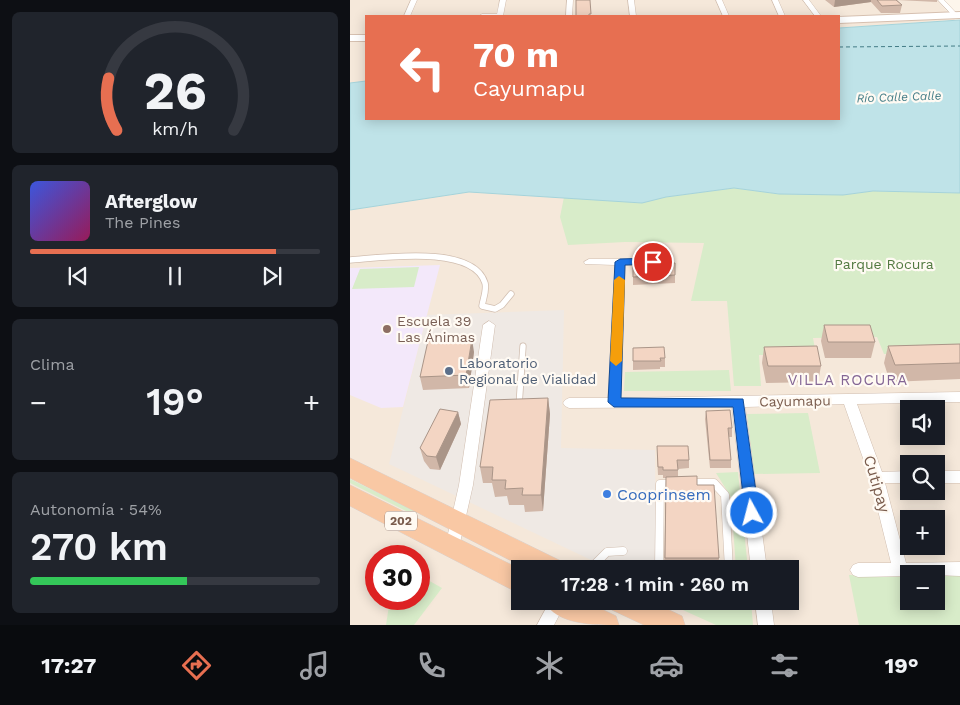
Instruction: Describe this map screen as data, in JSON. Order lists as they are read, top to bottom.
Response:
{
  "streets": {
    "highway": ["202"],
    "street": ["Cayumapu", "Cutipay"]
  },
  "crossings": [
    ["Cayumapu", "Cutipay"]
  ],
  "districts": ["VILLA ROCURA"],
  "water": ["Río Calle Calle"],
  "parks": ["Parque Rocura"],
  "places": ["Escuela 39 Las Ánimas", "Laboratorio Regional de Vialidad", "Cooprinsem"],
  "page": {
    "turn": ["70 m", "Cayumapu"],
    "song": ["Afterglow", "The Pines"],
    "tile": [
      "Clima",
      ["Autonomía · 54%", "270 km"]
    ],
    "heat": ["−", "19°", "+"],
    "map_buttons": ["+", "−"],
    "limit": "30",
    "trip": "17:28 · 1 min · 260 m",
    "tabs": ["17:27", "19°"],
    "gauge": ["26", "km/h"]
  }
}
